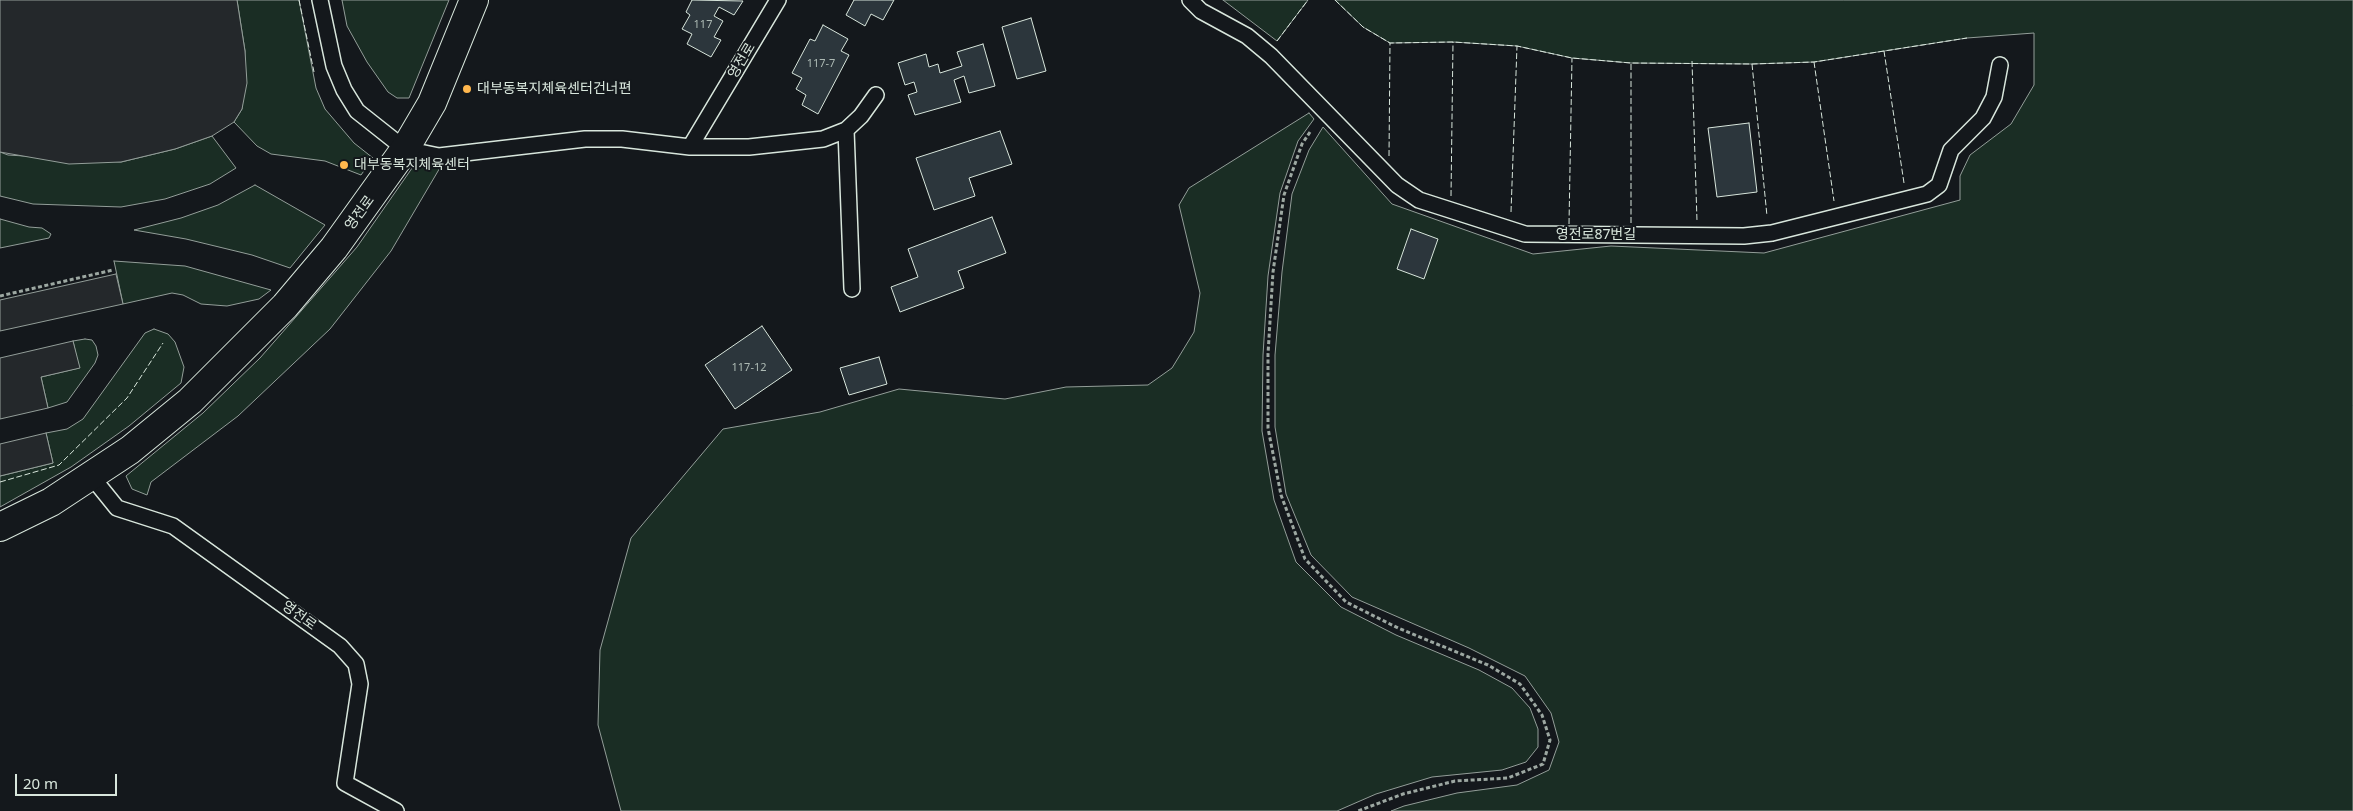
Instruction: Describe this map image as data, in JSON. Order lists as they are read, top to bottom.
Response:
{
  "streets": {
    "street": ["영전로"],
    "lane": ["영전로87번길"]
  },
  "places": ["대부동복지체육센터건너편", "대부동복지체육센터"],
  "house_numbers": ["117", "117-7", "117-12"],
  "scale_bar": "20 m"
}
